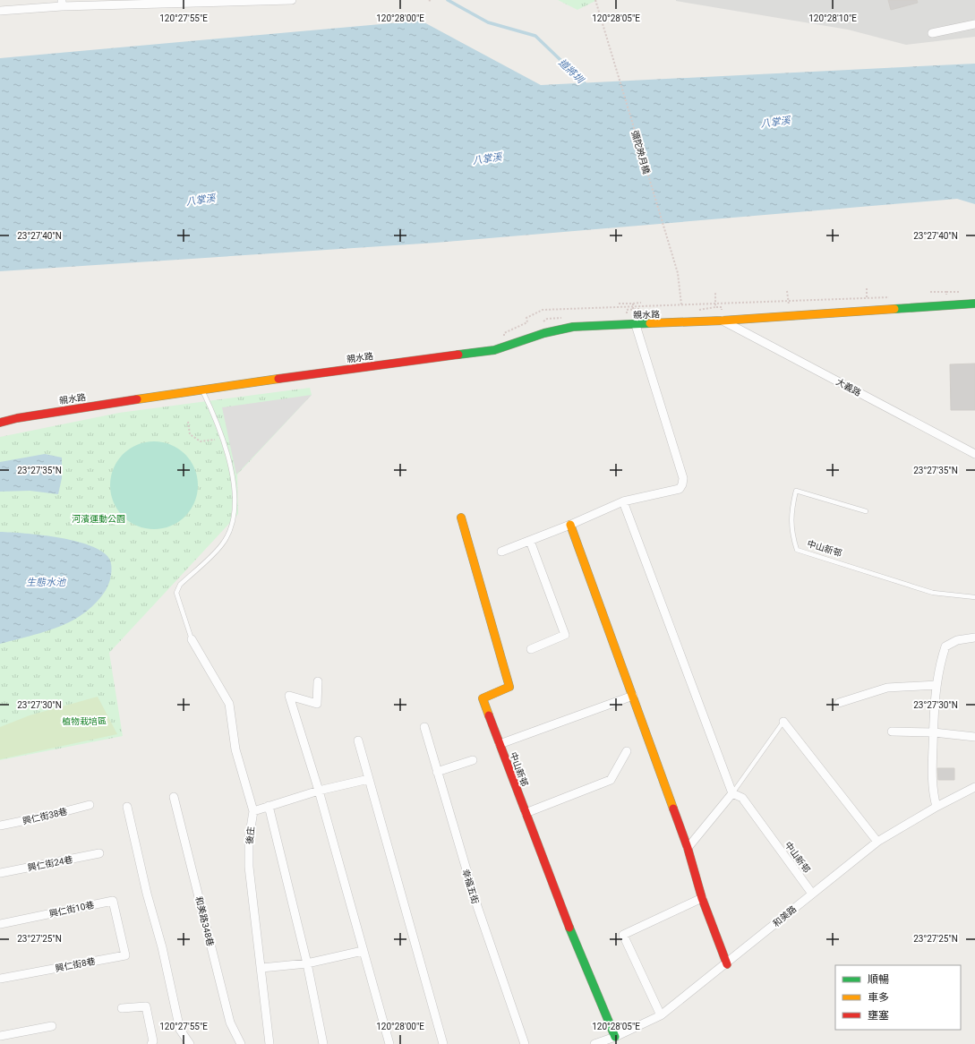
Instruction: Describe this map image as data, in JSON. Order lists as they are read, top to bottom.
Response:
{
  "streets": {
    "street": [
      "親水路",
      "大義路",
      "中山新邨",
      "興仁街38巷",
      "後庄",
      "興仁街24巷",
      "幸福五街",
      "興仁街10巷",
      "和美路",
      "和美路348巷",
      "興仁街8巷"
    ],
    "path": ["彌陀映月橋"]
  },
  "crossings": [
    ["親水路", "大義路"],
    ["中山新邨", "和美路"],
    ["興仁街10巷", "興仁街8巷"]
  ],
  "water": ["道將圳", "八掌溪", "生態水池"],
  "parks": ["河濱運動公園", "植物栽培區"],
  "legend": ["順暢", "車多", "壅塞"],
  "coordinates": [
    "120°27'55\"E",
    "120°28'00\"E",
    "120°28'05\"E",
    "120°28'10\"E",
    "23°27'40\"N",
    "23°27'35\"N",
    "23°27'30\"N",
    "23°27'25\"N"
  ]
}
